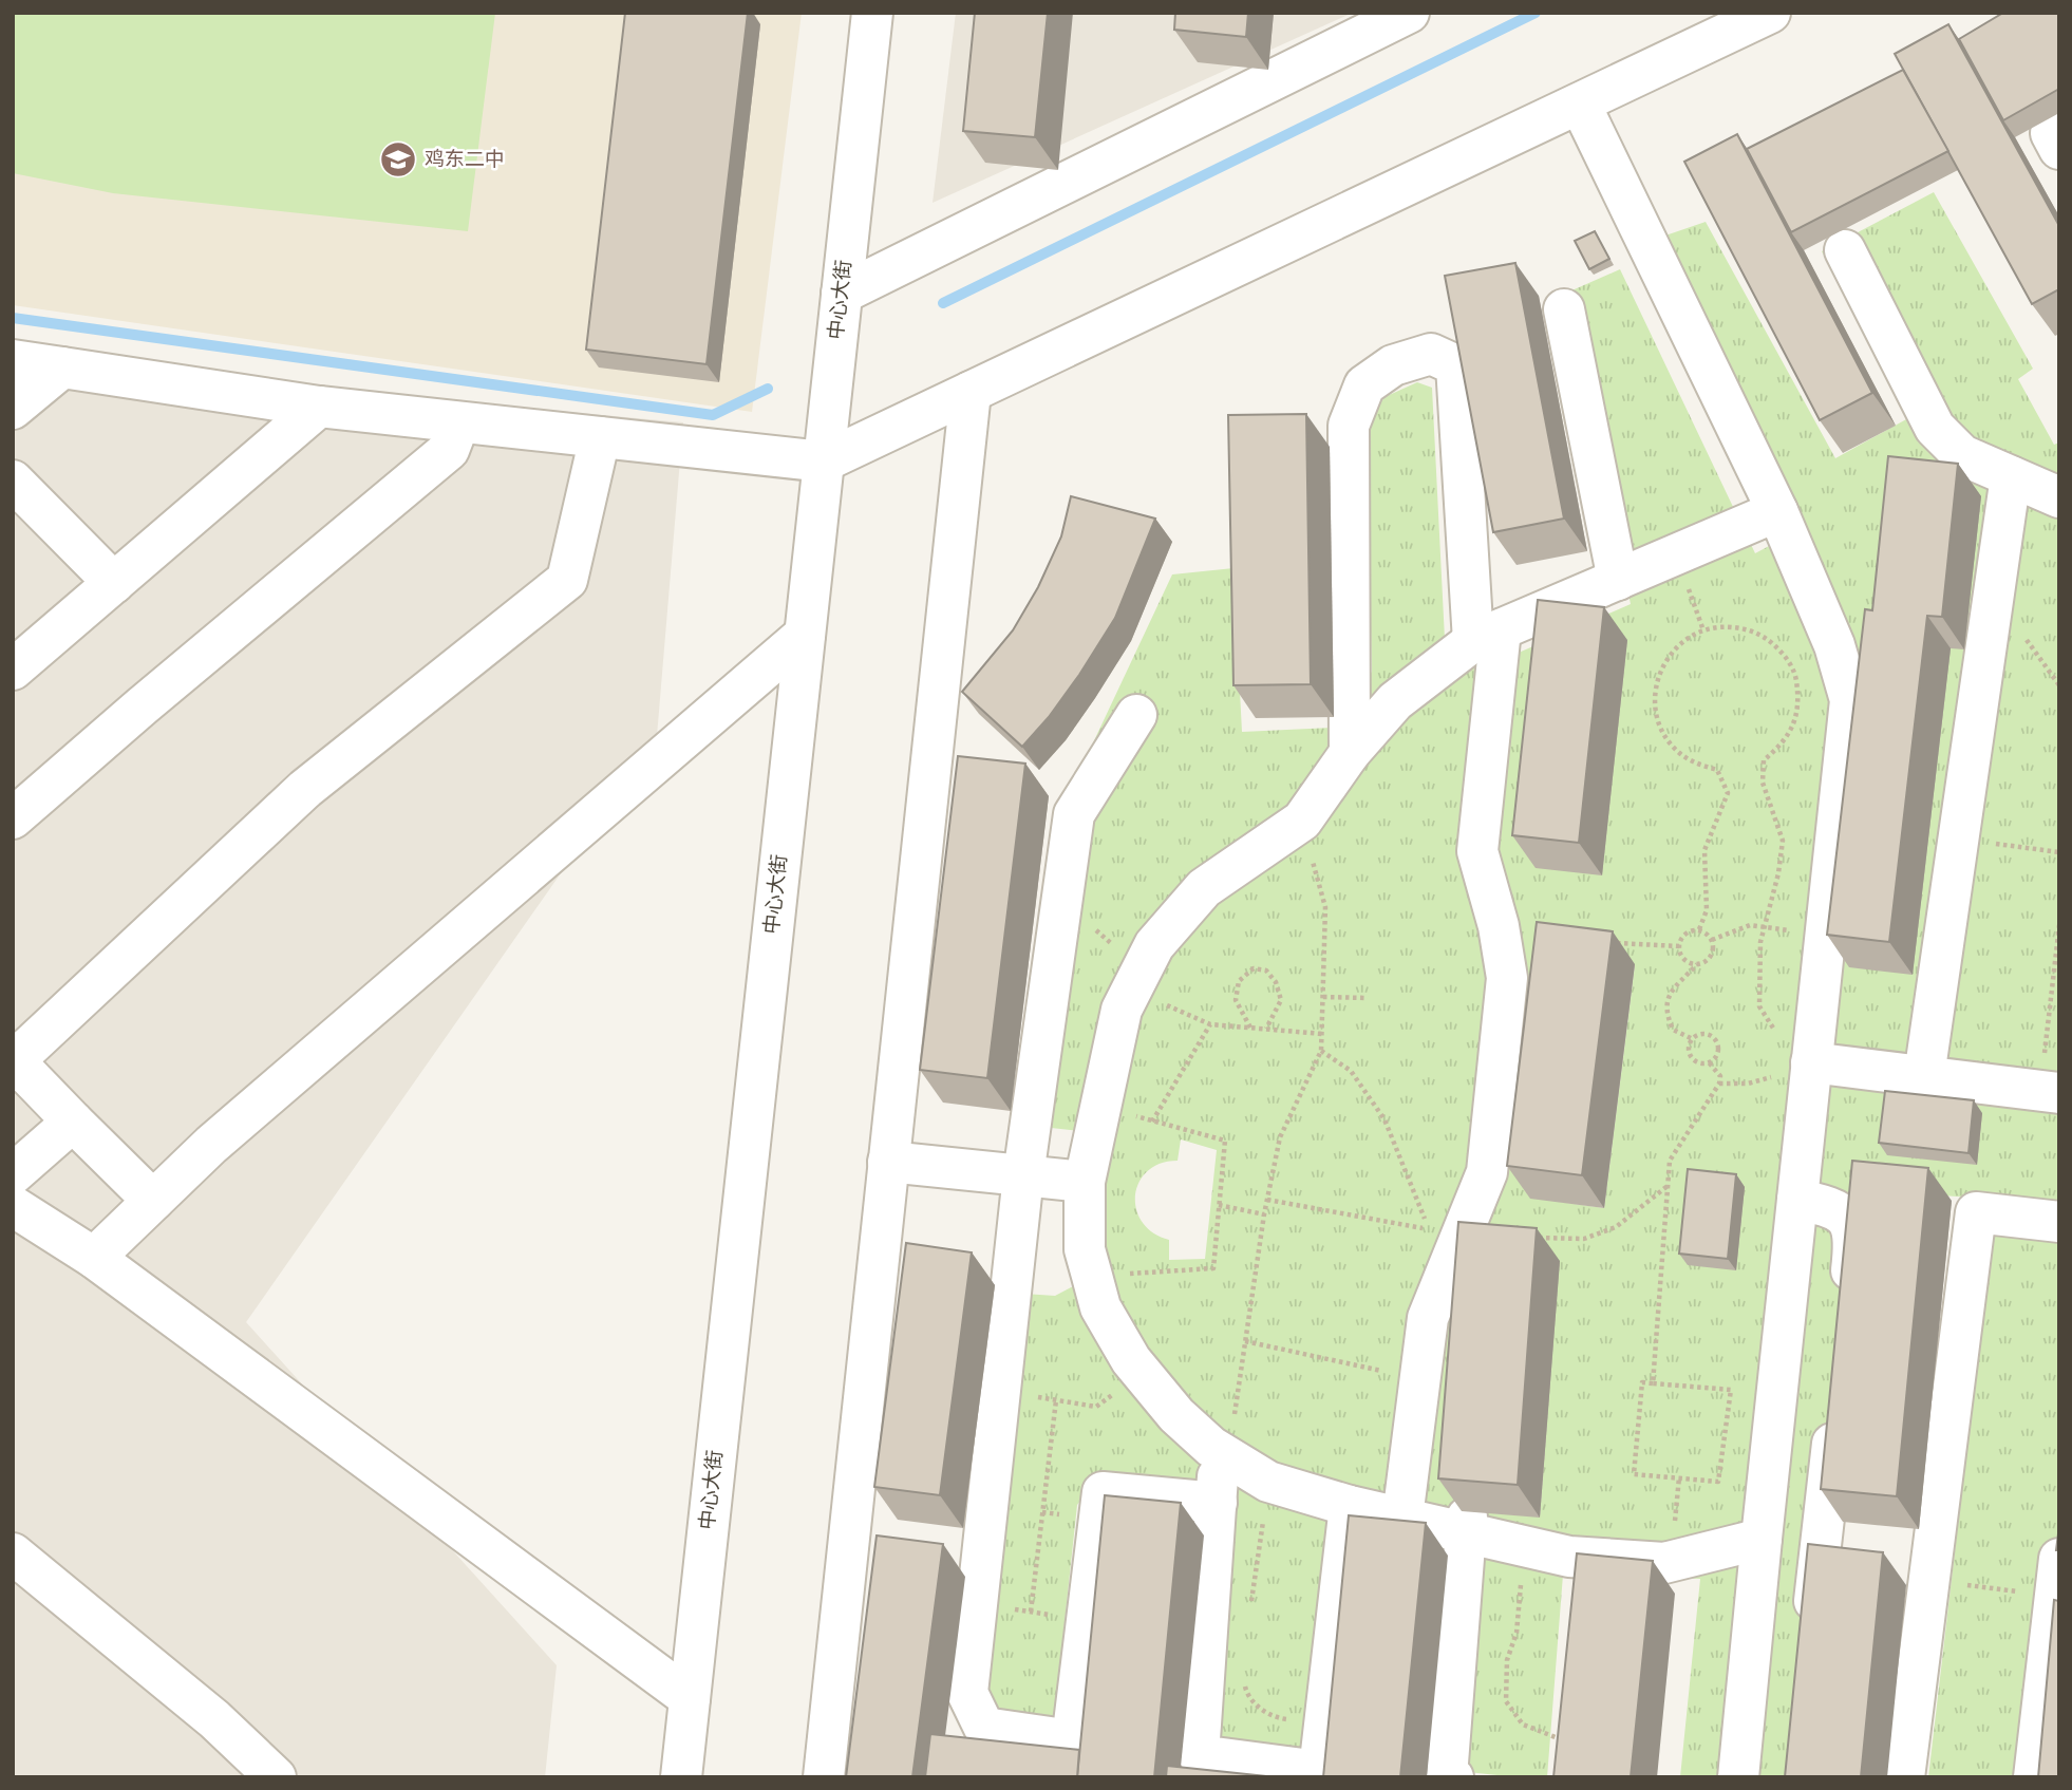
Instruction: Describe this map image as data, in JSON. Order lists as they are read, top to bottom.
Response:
{
  "streets": {
    "street": ["中心大街"]
  },
  "places": {
    "school or university": ["鸡东二中"]
  }
}
